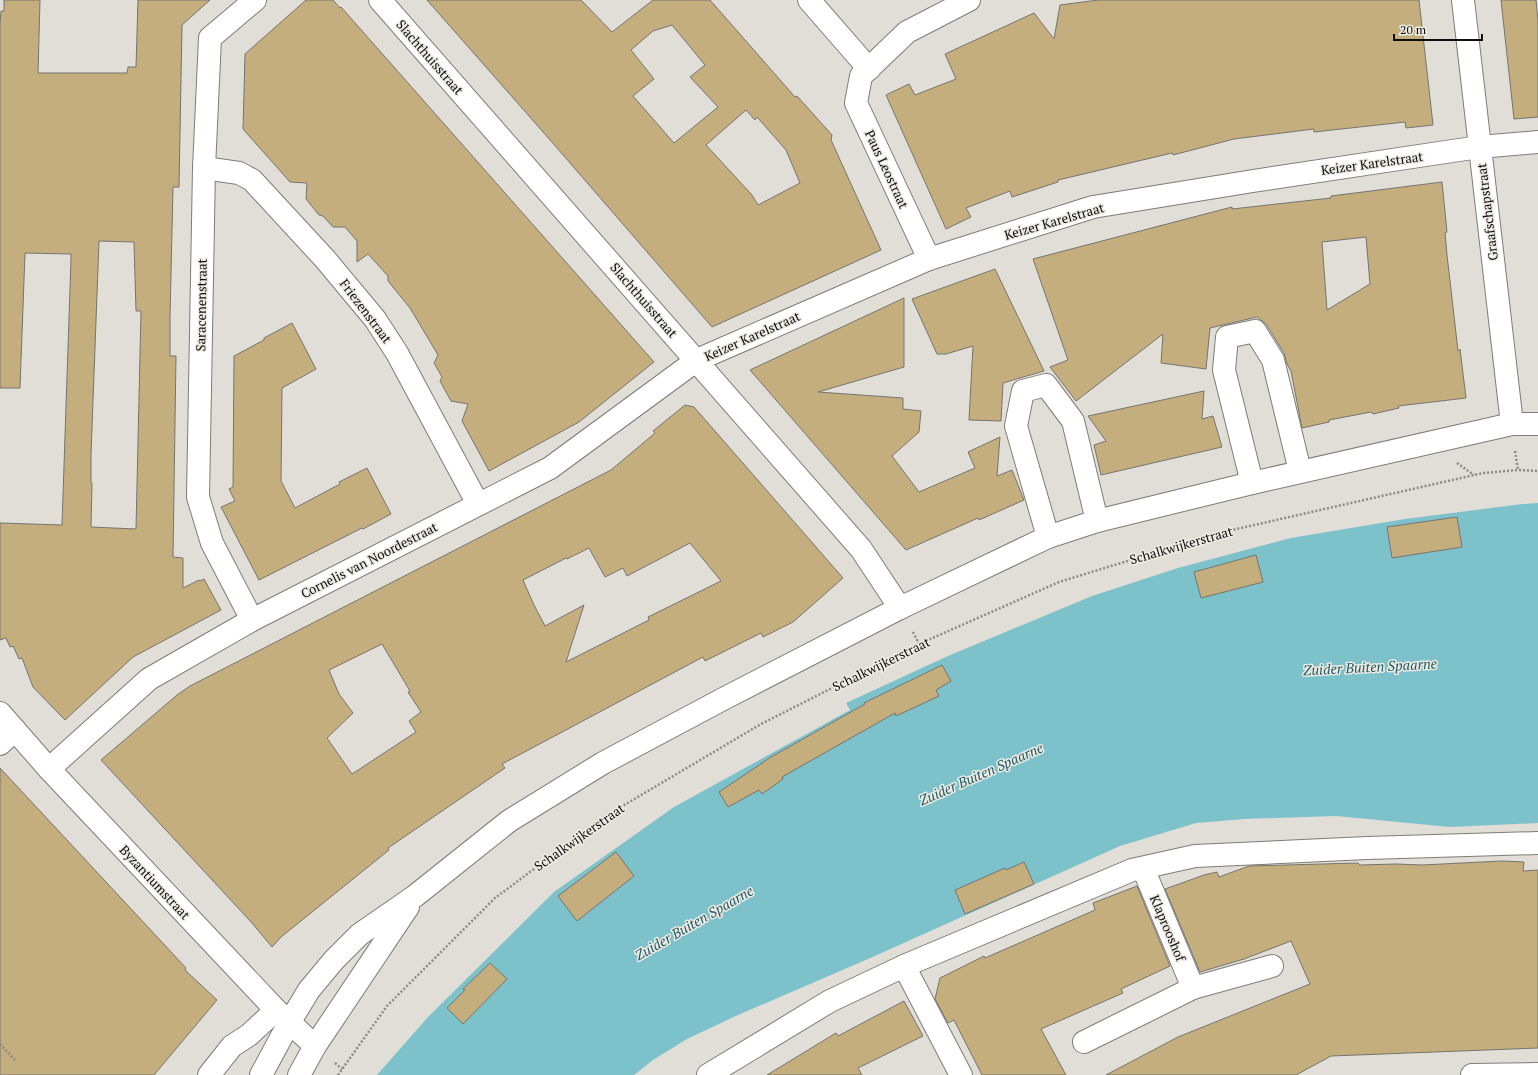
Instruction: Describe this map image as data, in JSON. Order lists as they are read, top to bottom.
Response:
{
  "streets": {
    "street": [
      "Slachthuisstraat",
      "Keizer Karelstraat",
      "Paus Leostraat",
      "Graafschapstraat",
      "Saracenenstraat",
      "Friezenstraat",
      "Cornelis van Noordestraat",
      "Byzantiumstraat",
      "Klaprooshof"
    ],
    "path": ["Schalkwijkerstraat"]
  },
  "crossings": [
    ["Slachthuisstraat", "Keizer Karelstraat"],
    ["Slachthuisstraat", "Cornelis van Noordestraat"],
    ["Keizer Karelstraat", "Paus Leostraat"],
    ["Keizer Karelstraat", "Graafschapstraat"],
    ["Keizer Karelstraat", "Cornelis van Noordestraat"],
    ["Saracenenstraat", "Friezenstraat"],
    ["Saracenenstraat", "Cornelis van Noordestraat"],
    ["Friezenstraat", "Cornelis van Noordestraat"],
    ["Cornelis van Noordestraat", "Byzantiumstraat"]
  ],
  "water": ["Zuider Buiten Spaarne"],
  "scale_bar": "20 m"
}
